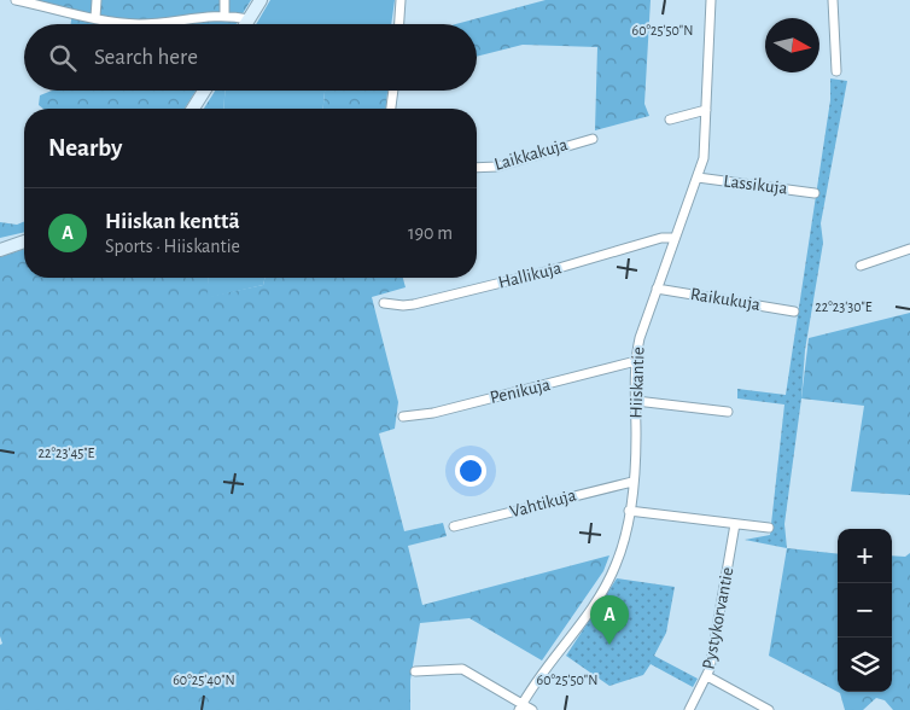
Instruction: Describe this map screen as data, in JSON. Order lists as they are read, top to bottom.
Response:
{
  "streets": {
    "street": [
      "Laikkakuja",
      "Lassikuja",
      "Hallikuja",
      "Raikukuja",
      "Hiiskantie",
      "Penikuja",
      "Vahtikuja",
      "Pystykorvantie"
    ]
  },
  "crossings": [
    ["Lassikuja", "Hiiskantie"],
    ["Hallikuja", "Hiiskantie"],
    ["Raikukuja", "Hiiskantie"],
    ["Hiiskantie", "Penikuja"],
    ["Hiiskantie", "Vahtikuja"]
  ],
  "north": "right",
  "page": {
    "search": "Search here",
    "heading": "Nearby",
    "list": [
      {
        "mark": "A",
        "name": "Hiiskan kenttä",
        "note": "Sports · Hiiskantie",
        "value": "190 m"
      }
    ],
    "map_buttons": ["+", "−"],
    "pins": "A"
  },
  "coordinates": [
    "60°25'50\"N",
    "22°23'30\"E",
    "22°23'45\"E",
    "60°25'40\"N"
  ]
}
